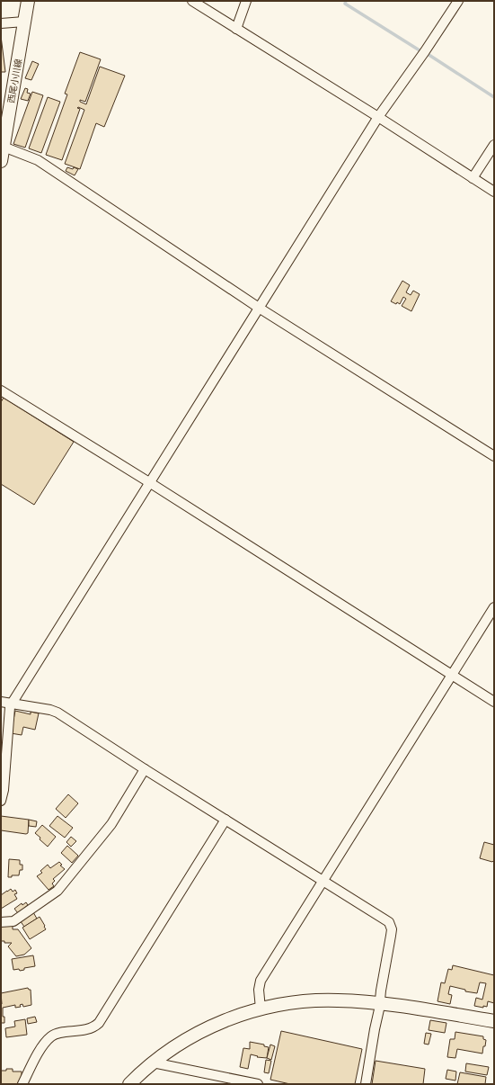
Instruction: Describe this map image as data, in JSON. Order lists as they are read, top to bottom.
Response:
{
  "streets": {
    "street": ["西尾小川線"]
  }
}
